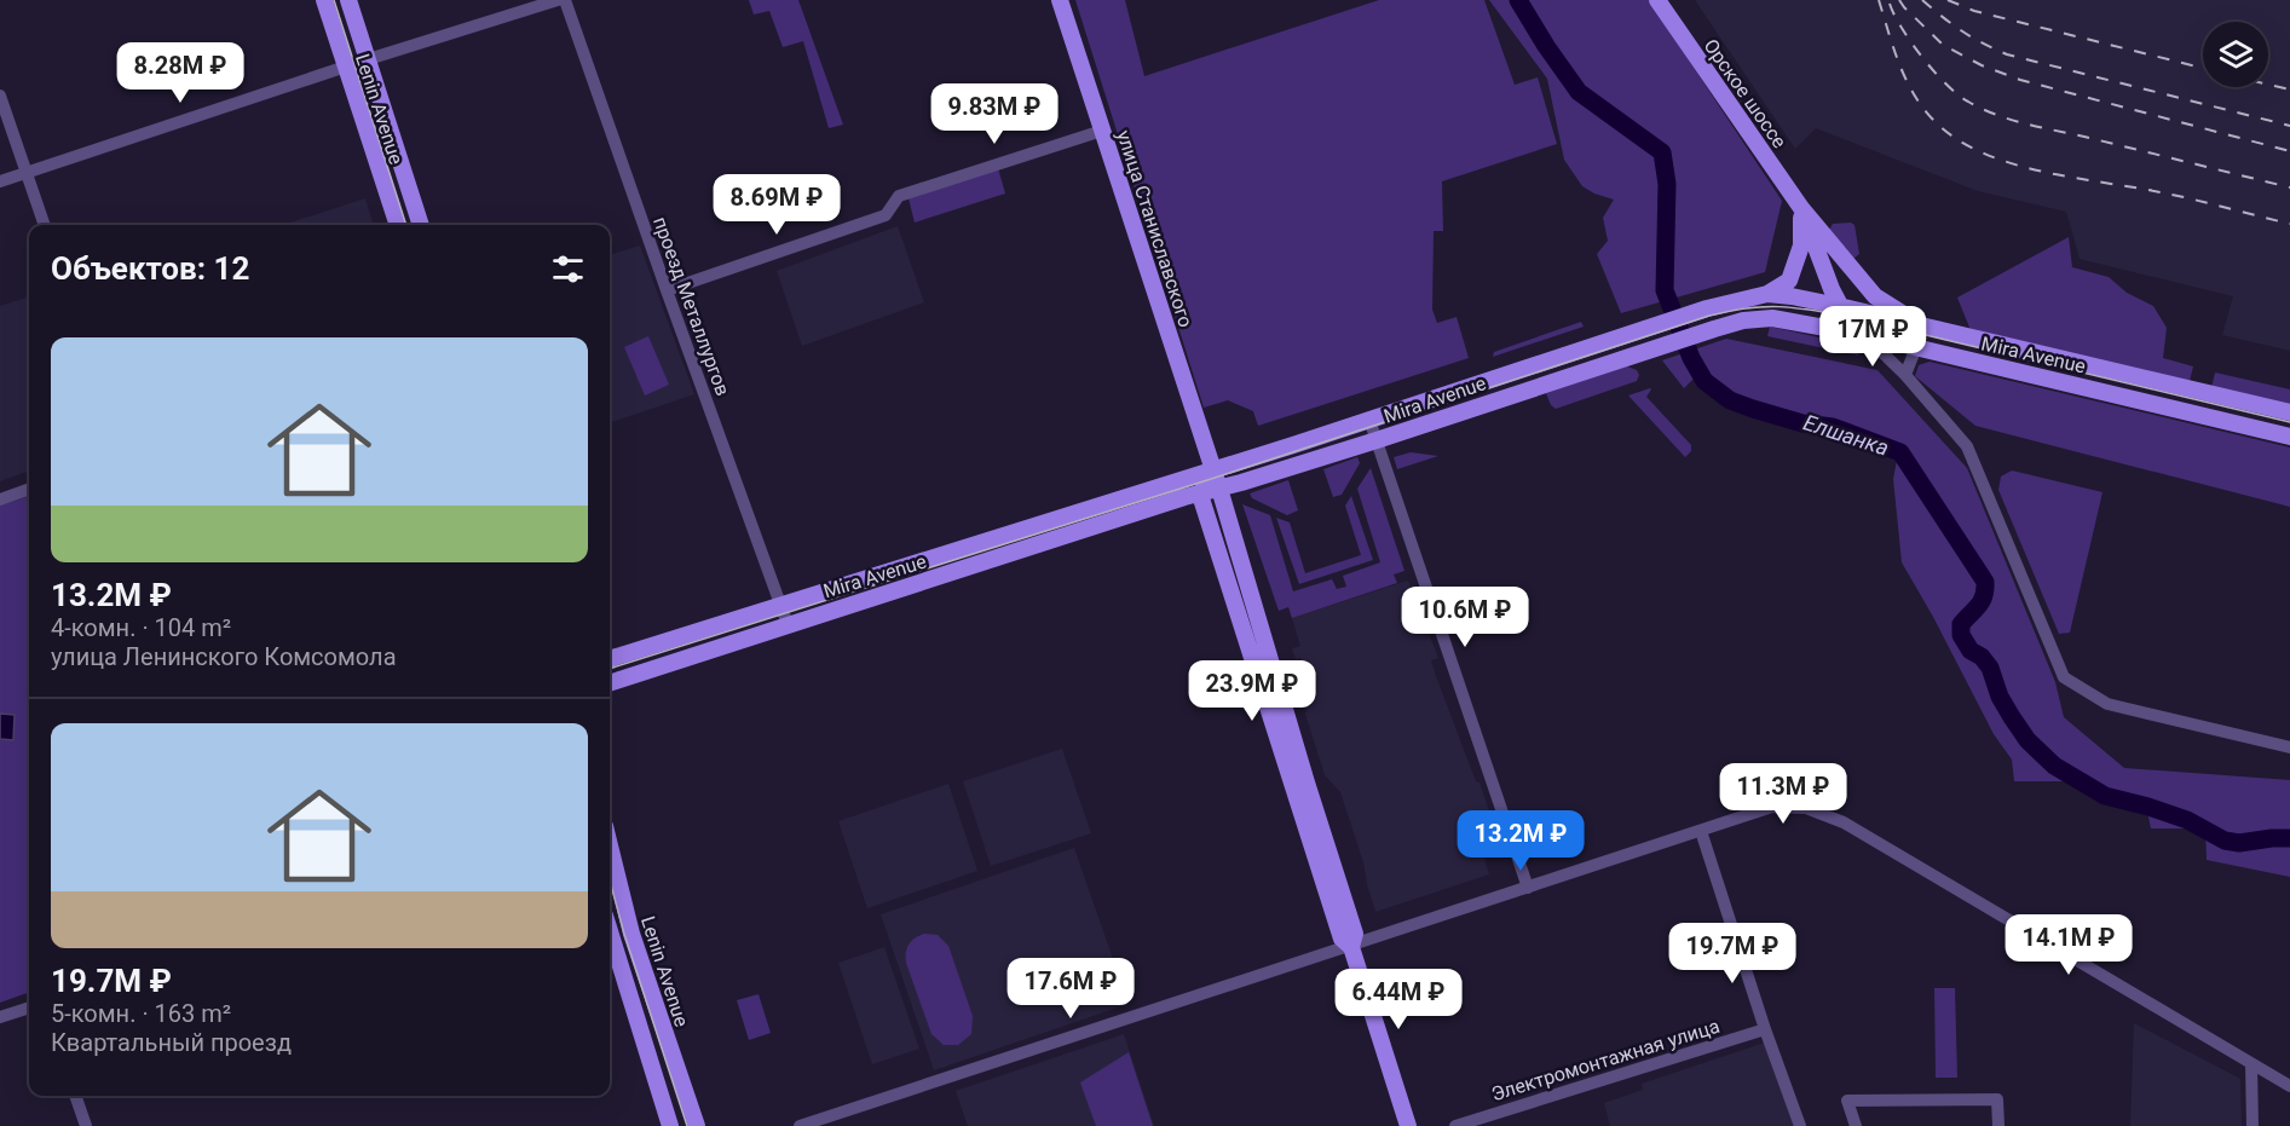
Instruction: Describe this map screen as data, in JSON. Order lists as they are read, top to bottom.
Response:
{
  "streets": {
    "main road": [
      "Орское шоссе",
      "Lenin Avenue",
      "улица Станиславского",
      "Mira Avenue"
    ],
    "street": ["проезд Металлургов", "Электромонтажная улица"]
  },
  "crossings": [
    ["улица Станиславского", "Mira Avenue"],
    ["проезд Металлургов", "Mira Avenue"]
  ],
  "water": ["Елшанка"],
  "page": {
    "price": [
      "8.28M ₽",
      "9.83M ₽",
      "8.69M ₽",
      "17M ₽",
      "10.6M ₽",
      "23.9M ₽",
      "11.3M ₽",
      "13.2M ₽",
      "14.1M ₽",
      "19.7M ₽",
      "17.6M ₽",
      "6.44M ₽"
    ],
    "heading": "Объектов: 12",
    "list": [
      {
        "name": "13.2M ₽",
        "note": "4-комн. · 104 m² · улица Ленинского Комсомола"
      },
      {
        "name": "19.7M ₽",
        "note": "5-комн. · 163 m² · Квартальный проезд"
      }
    ]
  }
}
